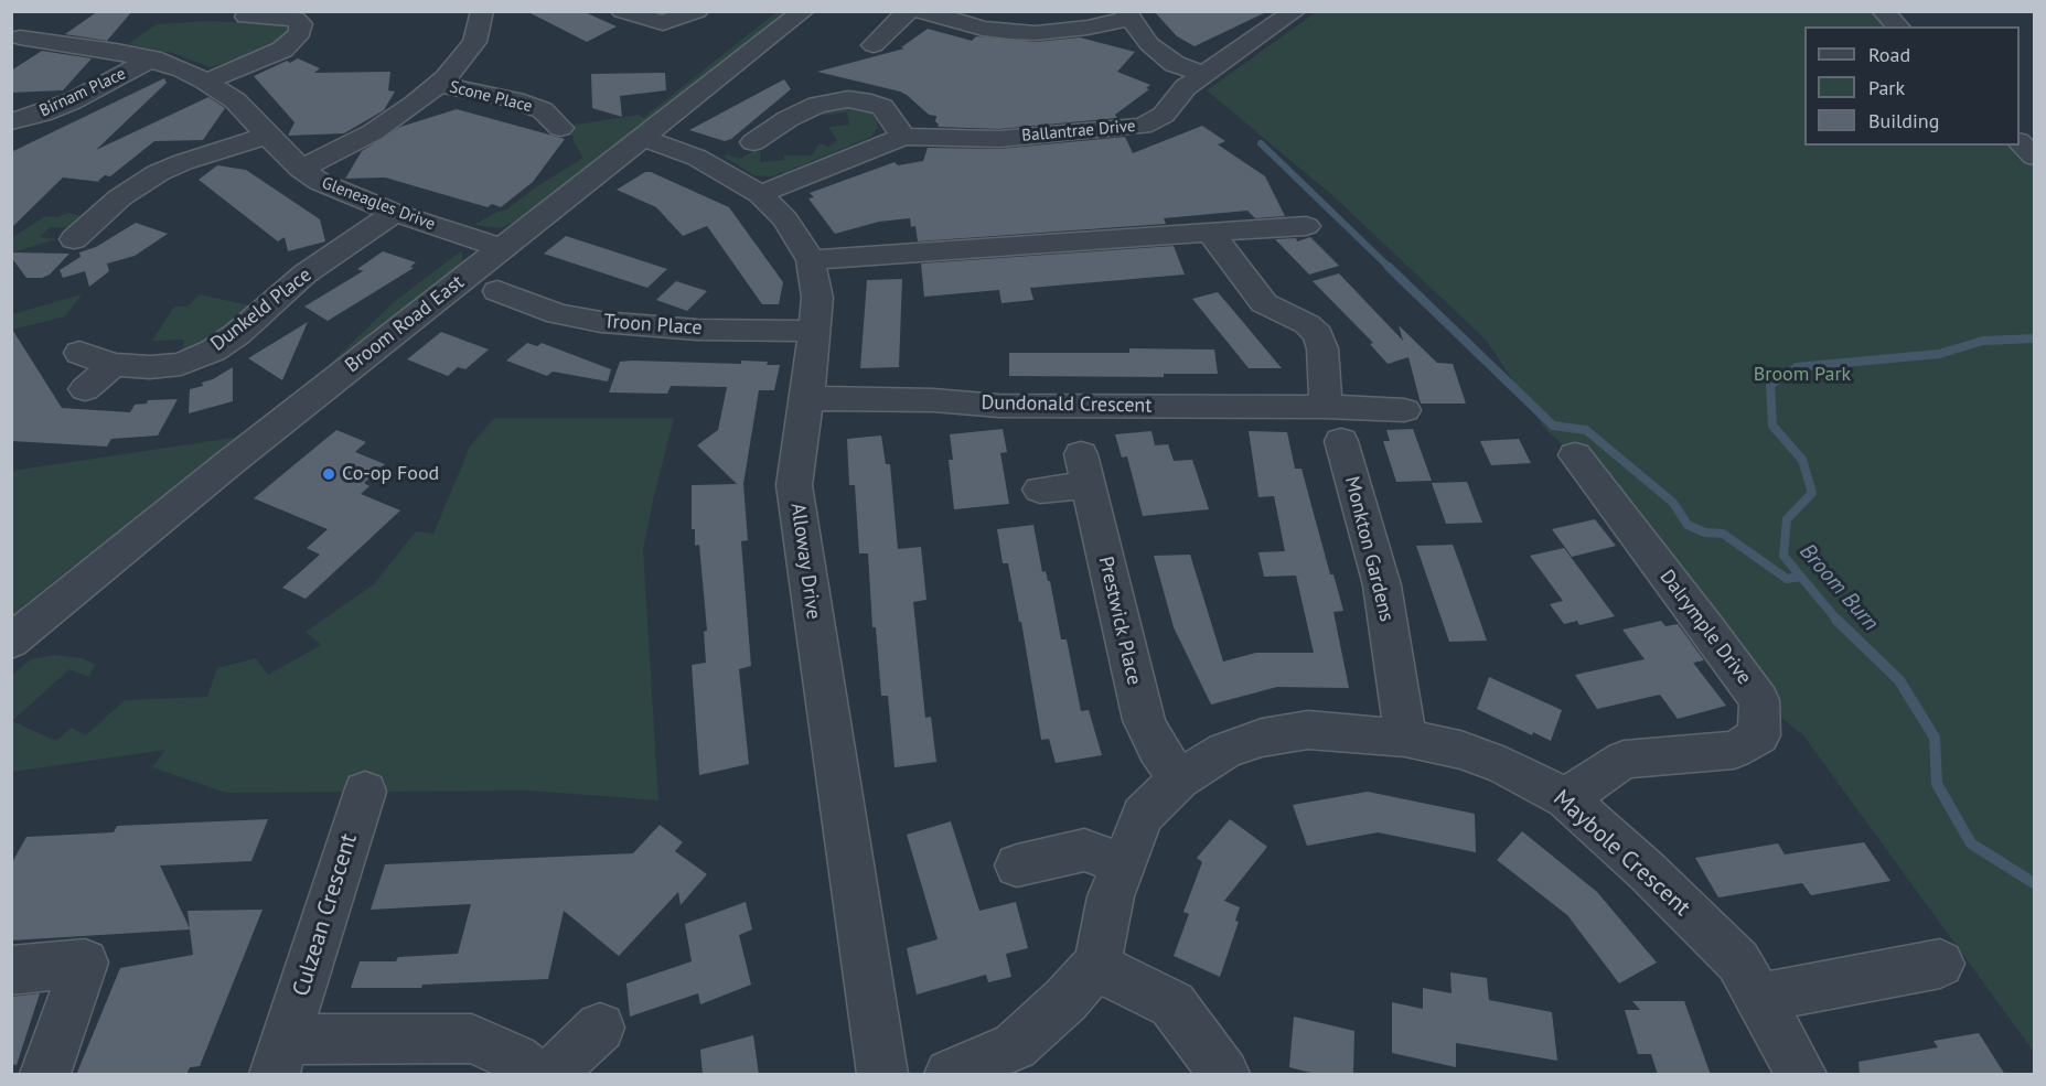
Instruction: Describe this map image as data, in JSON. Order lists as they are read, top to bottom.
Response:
{
  "streets": {
    "street": [
      "Birnam Place",
      "Scone Place",
      "Ballantrae Drive",
      "Gleneagles Drive",
      "Dunkeld Place",
      "Broom Road East",
      "Troon Place",
      "Dundonald Crescent",
      "Monkton Gardens",
      "Alloway Drive",
      "Prestwick Place",
      "Dalrymple Drive",
      "Maybole Crescent",
      "Culzean Crescent"
    ]
  },
  "crossings": [
    ["Birnam Place", "Gleneagles Drive"],
    ["Ballantrae Drive", "Alloway Drive"],
    ["Gleneagles Drive", "Dunkeld Place"],
    ["Gleneagles Drive", "Broom Road East"],
    ["Broom Road East", "Alloway Drive"],
    ["Troon Place", "Alloway Drive"],
    ["Dundonald Crescent", "Alloway Drive"],
    ["Monkton Gardens", "Maybole Crescent"],
    ["Prestwick Place", "Maybole Crescent"],
    ["Dalrymple Drive", "Maybole Crescent"]
  ],
  "water": ["Broom Burn"],
  "parks": ["Broom Park"],
  "places": ["Co-op Food"],
  "legend": ["Road", "Park", "Building"]
}
